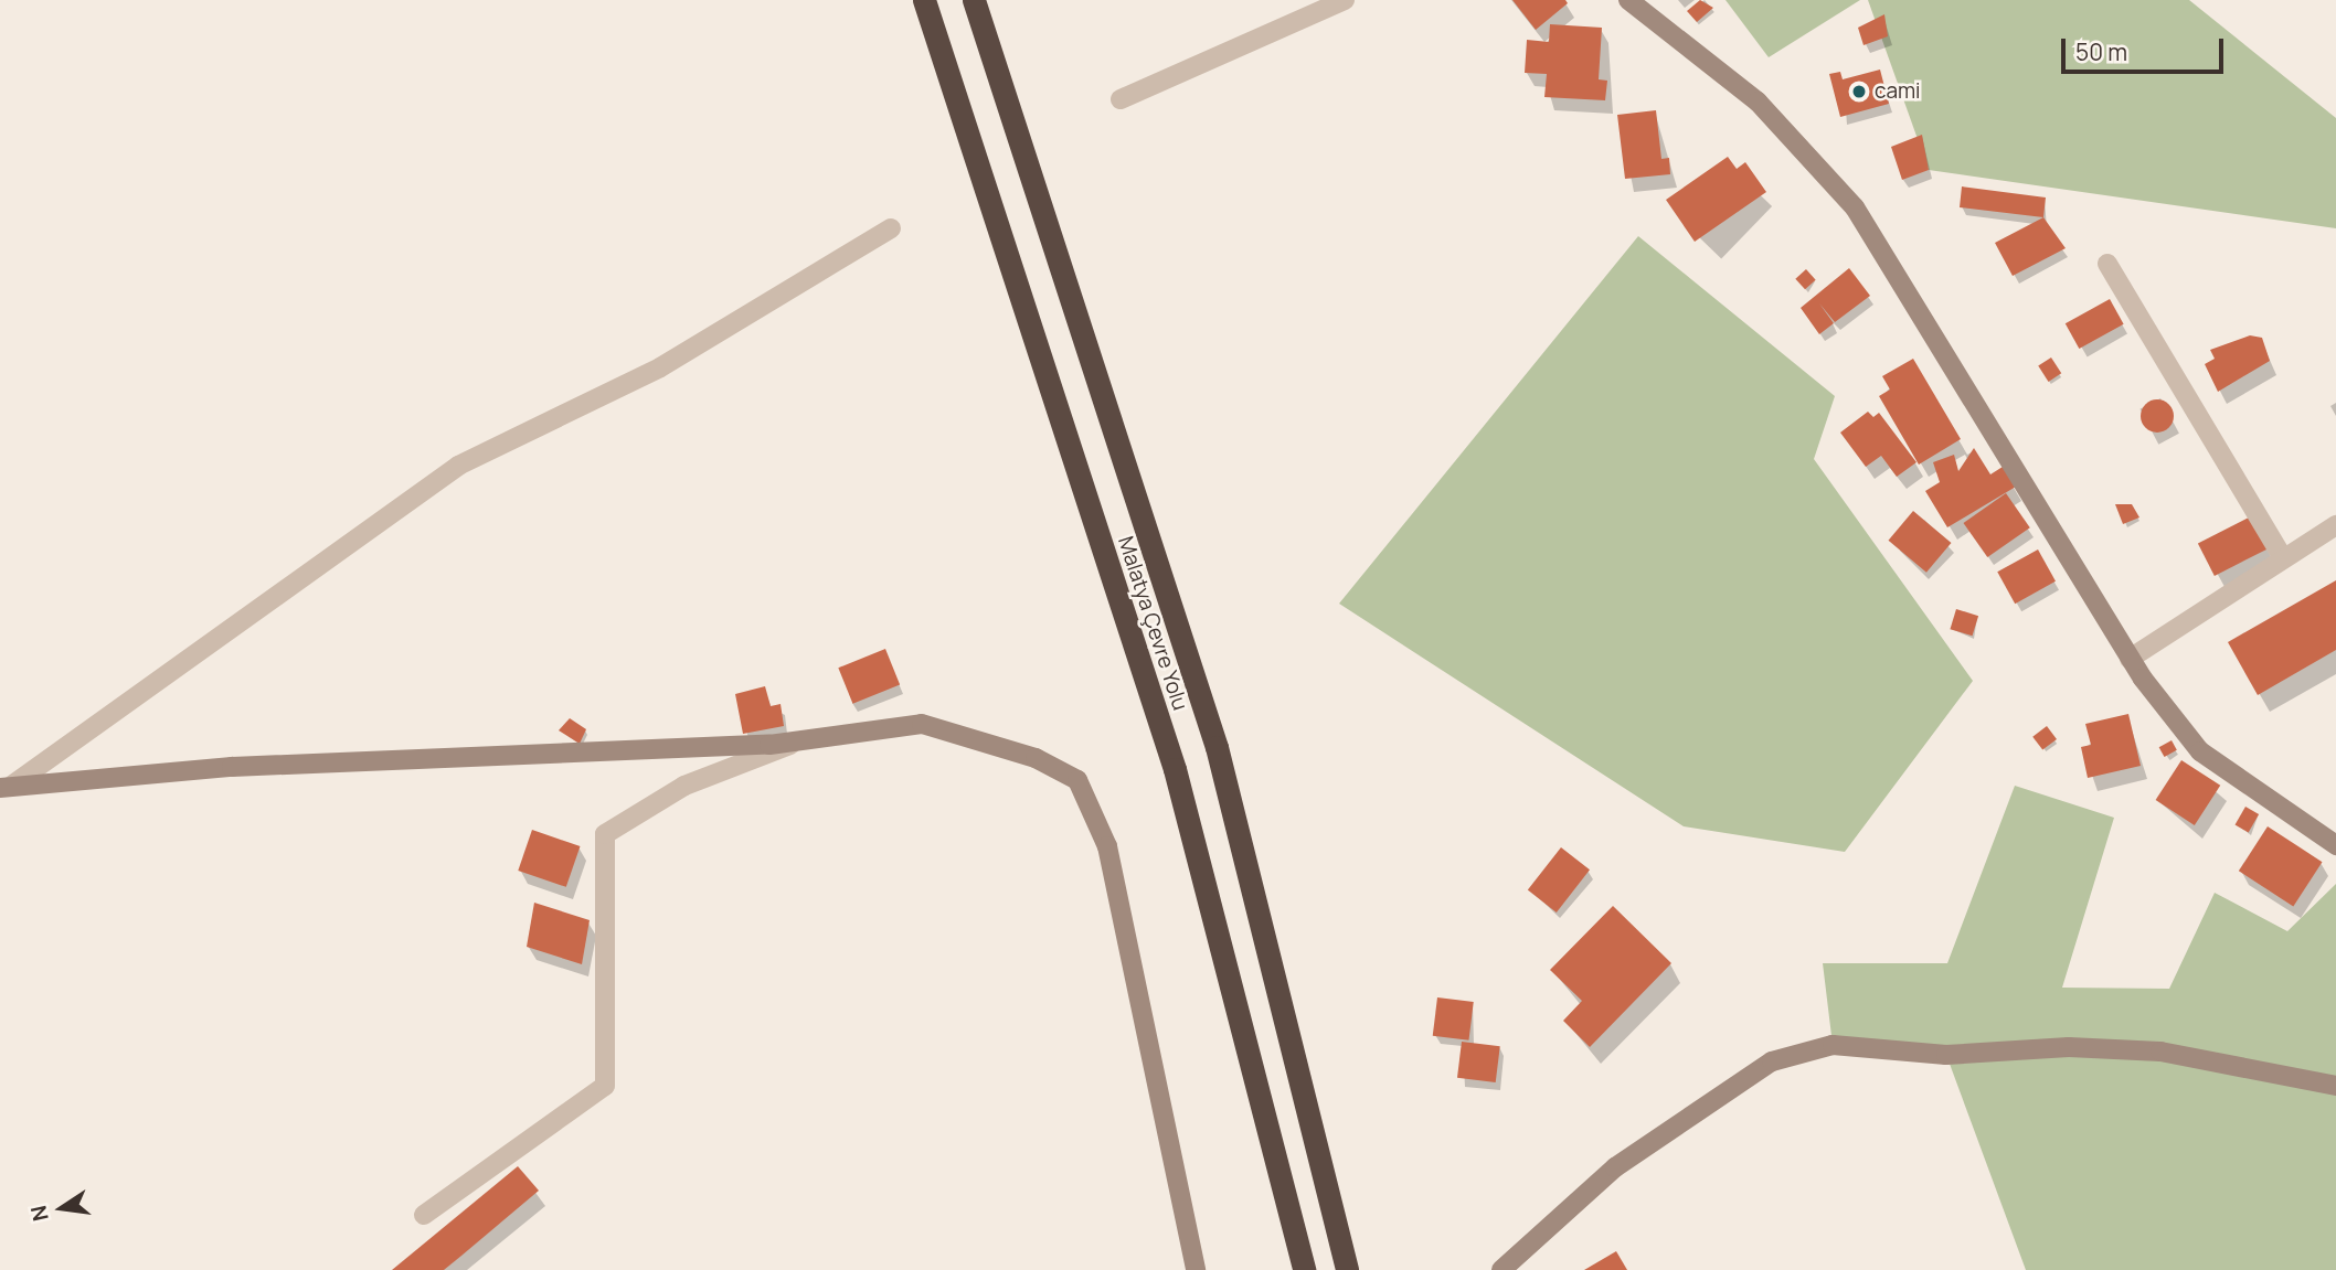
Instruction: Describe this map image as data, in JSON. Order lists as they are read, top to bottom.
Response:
{
  "streets": {
    "highway": ["Malatya Çevre Yolu"]
  },
  "places": ["cami"],
  "scale_bar": "50 m",
  "north": "left"
}
